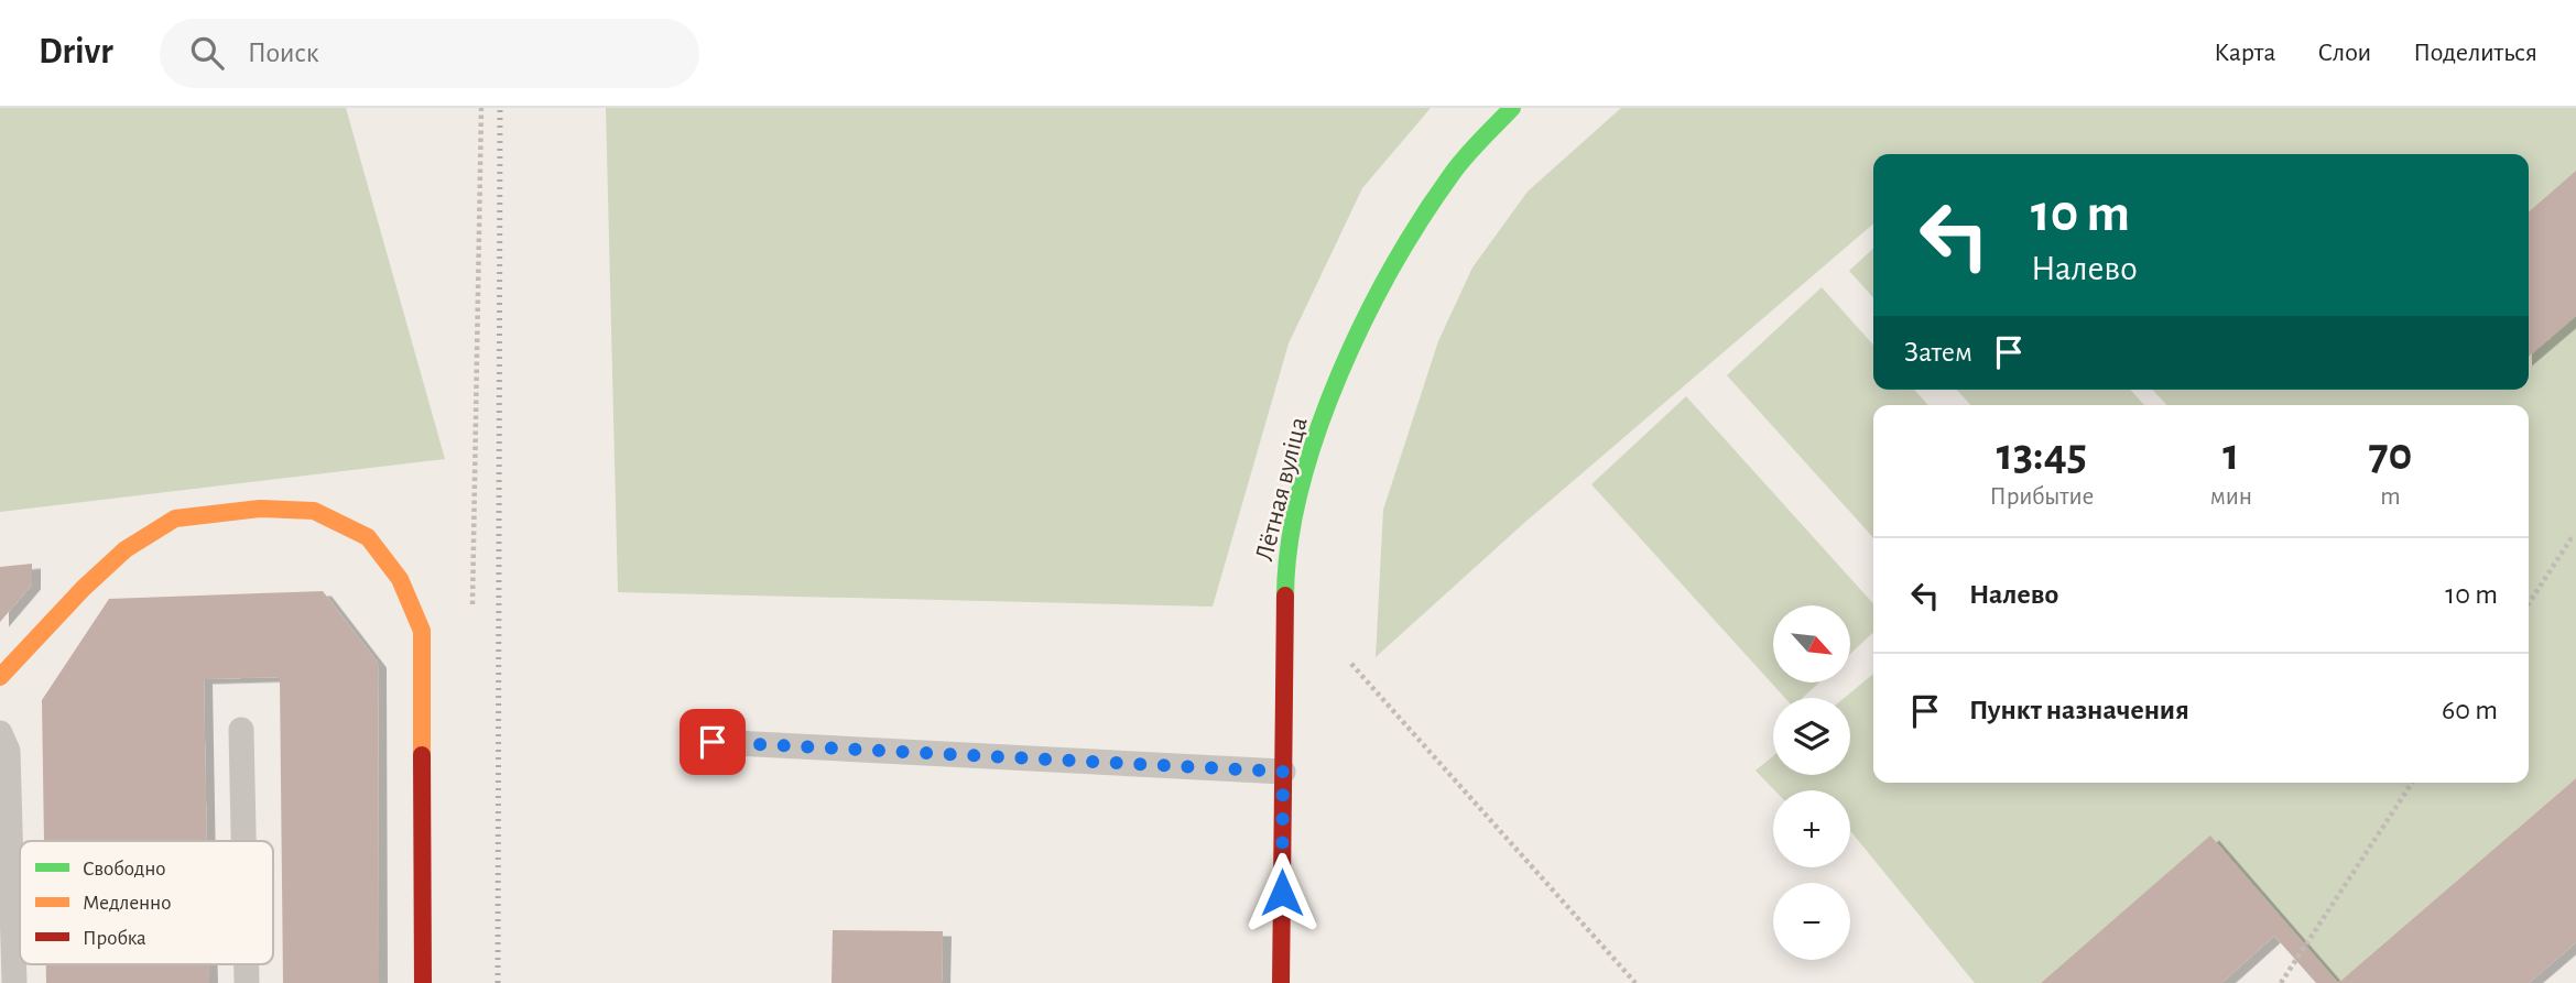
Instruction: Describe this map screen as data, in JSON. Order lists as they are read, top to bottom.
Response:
{
  "streets": {
    "street": ["Лётная вуліца"]
  },
  "legend": ["Свободно", "Медленно", "Пробка"],
  "north": "bottom right",
  "page": {
    "header": "Drivr",
    "search": "Поиск",
    "nav": ["Карта", "Слои", "Поделиться"],
    "turn": ["10 m", "Налево"],
    "then": "Затем",
    "eta": [
      "13:45",
      "Прибытие",
      "1",
      "мин",
      "70",
      "m"
    ],
    "list": [
      {
        "name": "Налево",
        "value": "10 m"
      },
      {
        "name": "Пункт назначения",
        "value": "60 m"
      }
    ],
    "map_buttons": ["+", "−"]
  }
}
